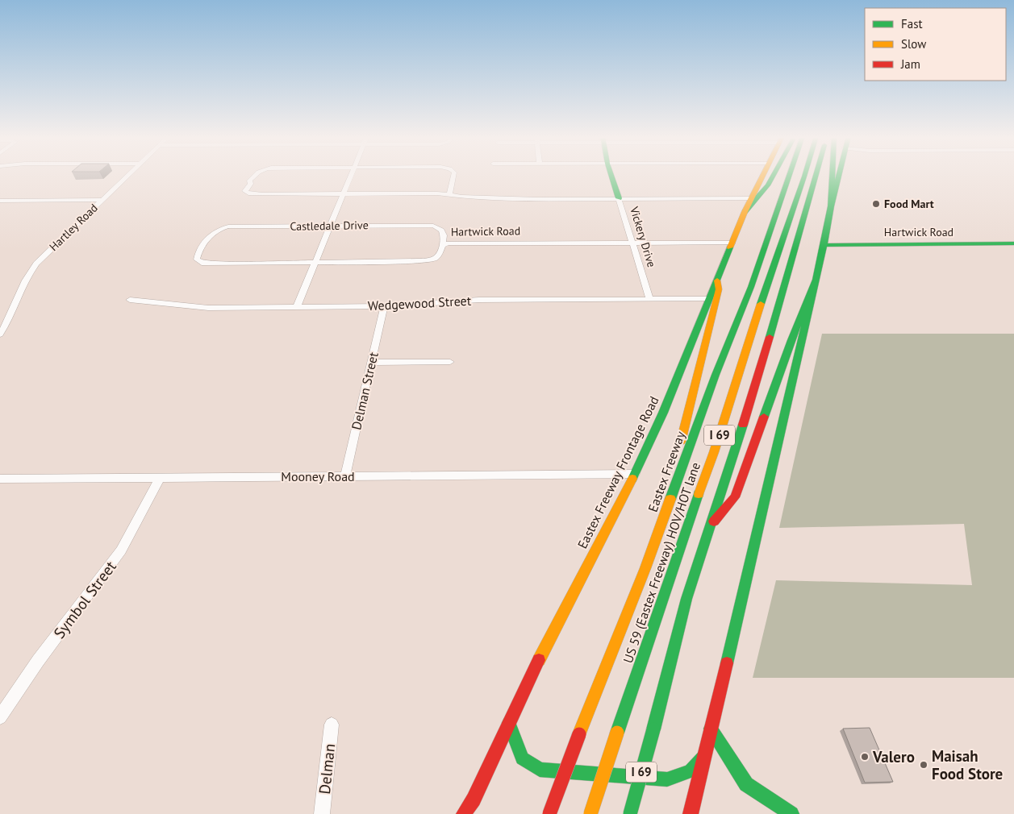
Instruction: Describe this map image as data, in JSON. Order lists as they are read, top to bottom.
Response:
{
  "streets": {
    "main road": [
      "Hartwick Road",
      "Vickery Drive",
      "I 69",
      "Eastex Freeway",
      "Eastex Freeway Frontage Road",
      "US 59 (Eastex Freeway) HOV/HOT lane"
    ],
    "street": [
      "Castledale Drive",
      "Hartley Road",
      "Wedgewood Street",
      "Delman Street",
      "Mooney Road",
      "Symbol Street",
      "Delman"
    ]
  },
  "crossings": [
    ["Castledale Drive", "Hartwick Road"],
    ["Hartwick Road", "Vickery Drive"],
    ["Hartwick Road", "Eastex Freeway Frontage Road"],
    ["Vickery Drive", "Wedgewood Street"],
    ["Wedgewood Street", "Delman Street"],
    ["Wedgewood Street", "Eastex Freeway Frontage Road"],
    ["Delman Street", "Mooney Road"],
    ["Eastex Freeway Frontage Road", "Mooney Road"],
    ["Mooney Road", "Symbol Street"]
  ],
  "places": ["Food Mart", "Valero", "Maisah Food Store"],
  "legend": ["Fast", "Slow", "Jam"]
}
